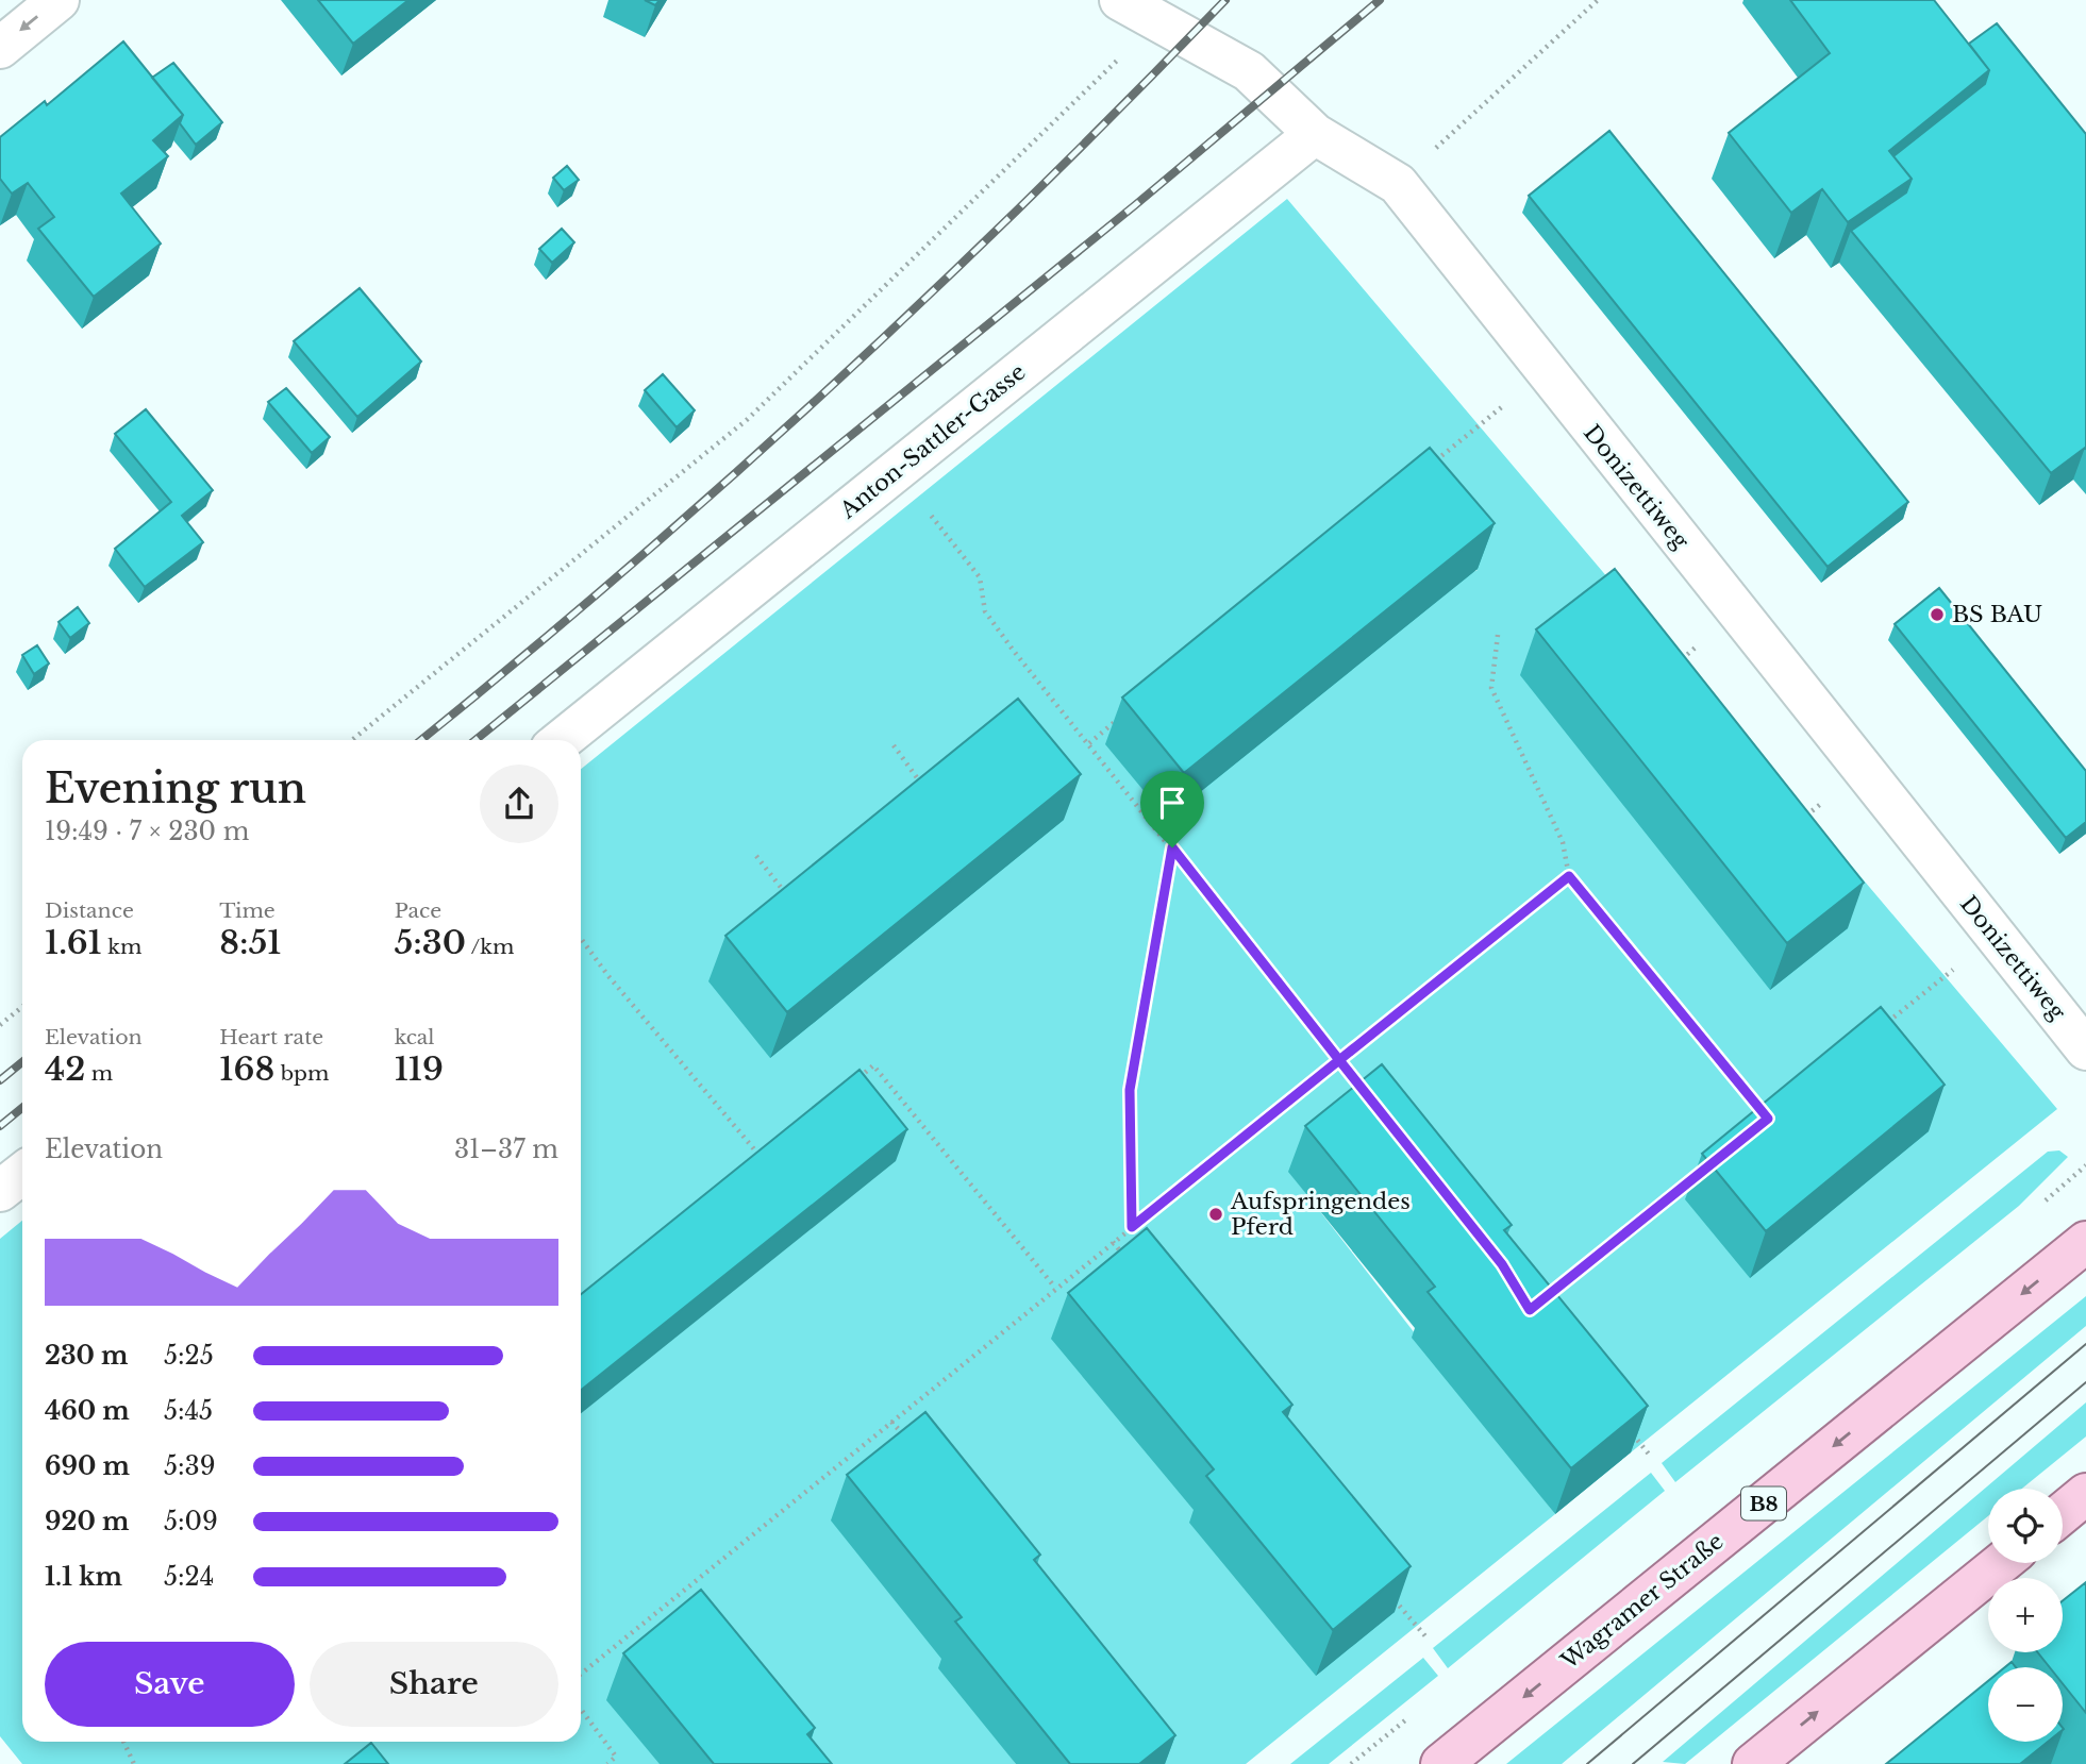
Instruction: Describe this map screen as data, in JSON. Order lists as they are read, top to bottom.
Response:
{
  "streets": {
    "main road": ["B8", "Wagramer Straße"],
    "street": ["Anton-Sattler-Gasse", "Donizettiweg"]
  },
  "crossings": [
    ["Anton-Sattler-Gasse", "Donizettiweg"]
  ],
  "places": ["BS BAU", "Aufspringendes Pferd"],
  "page": {
    "heading": ["Evening run", "19:49 · 7 × 230 m"],
    "stats": [
      ["Distance", "1.61 km"],
      ["Time", "8:51"],
      ["Pace", "5:30 /km"],
      ["Elevation", "42 m"],
      ["Heart rate", "168 bpm"],
      ["kcal", "119"]
    ],
    "chart": ["Elevation", "31–37 m"],
    "list": [
      {
        "name": "230 m",
        "note": "5:25"
      },
      {
        "name": "460 m",
        "note": "5:45"
      },
      {
        "name": "690 m",
        "note": "5:39"
      },
      {
        "name": "920 m",
        "note": "5:09"
      },
      {
        "name": "1.1 km",
        "note": "5:24"
      }
    ],
    "map_buttons": ["+", "−"],
    "buttons": ["Save", "Share"]
  }
}
